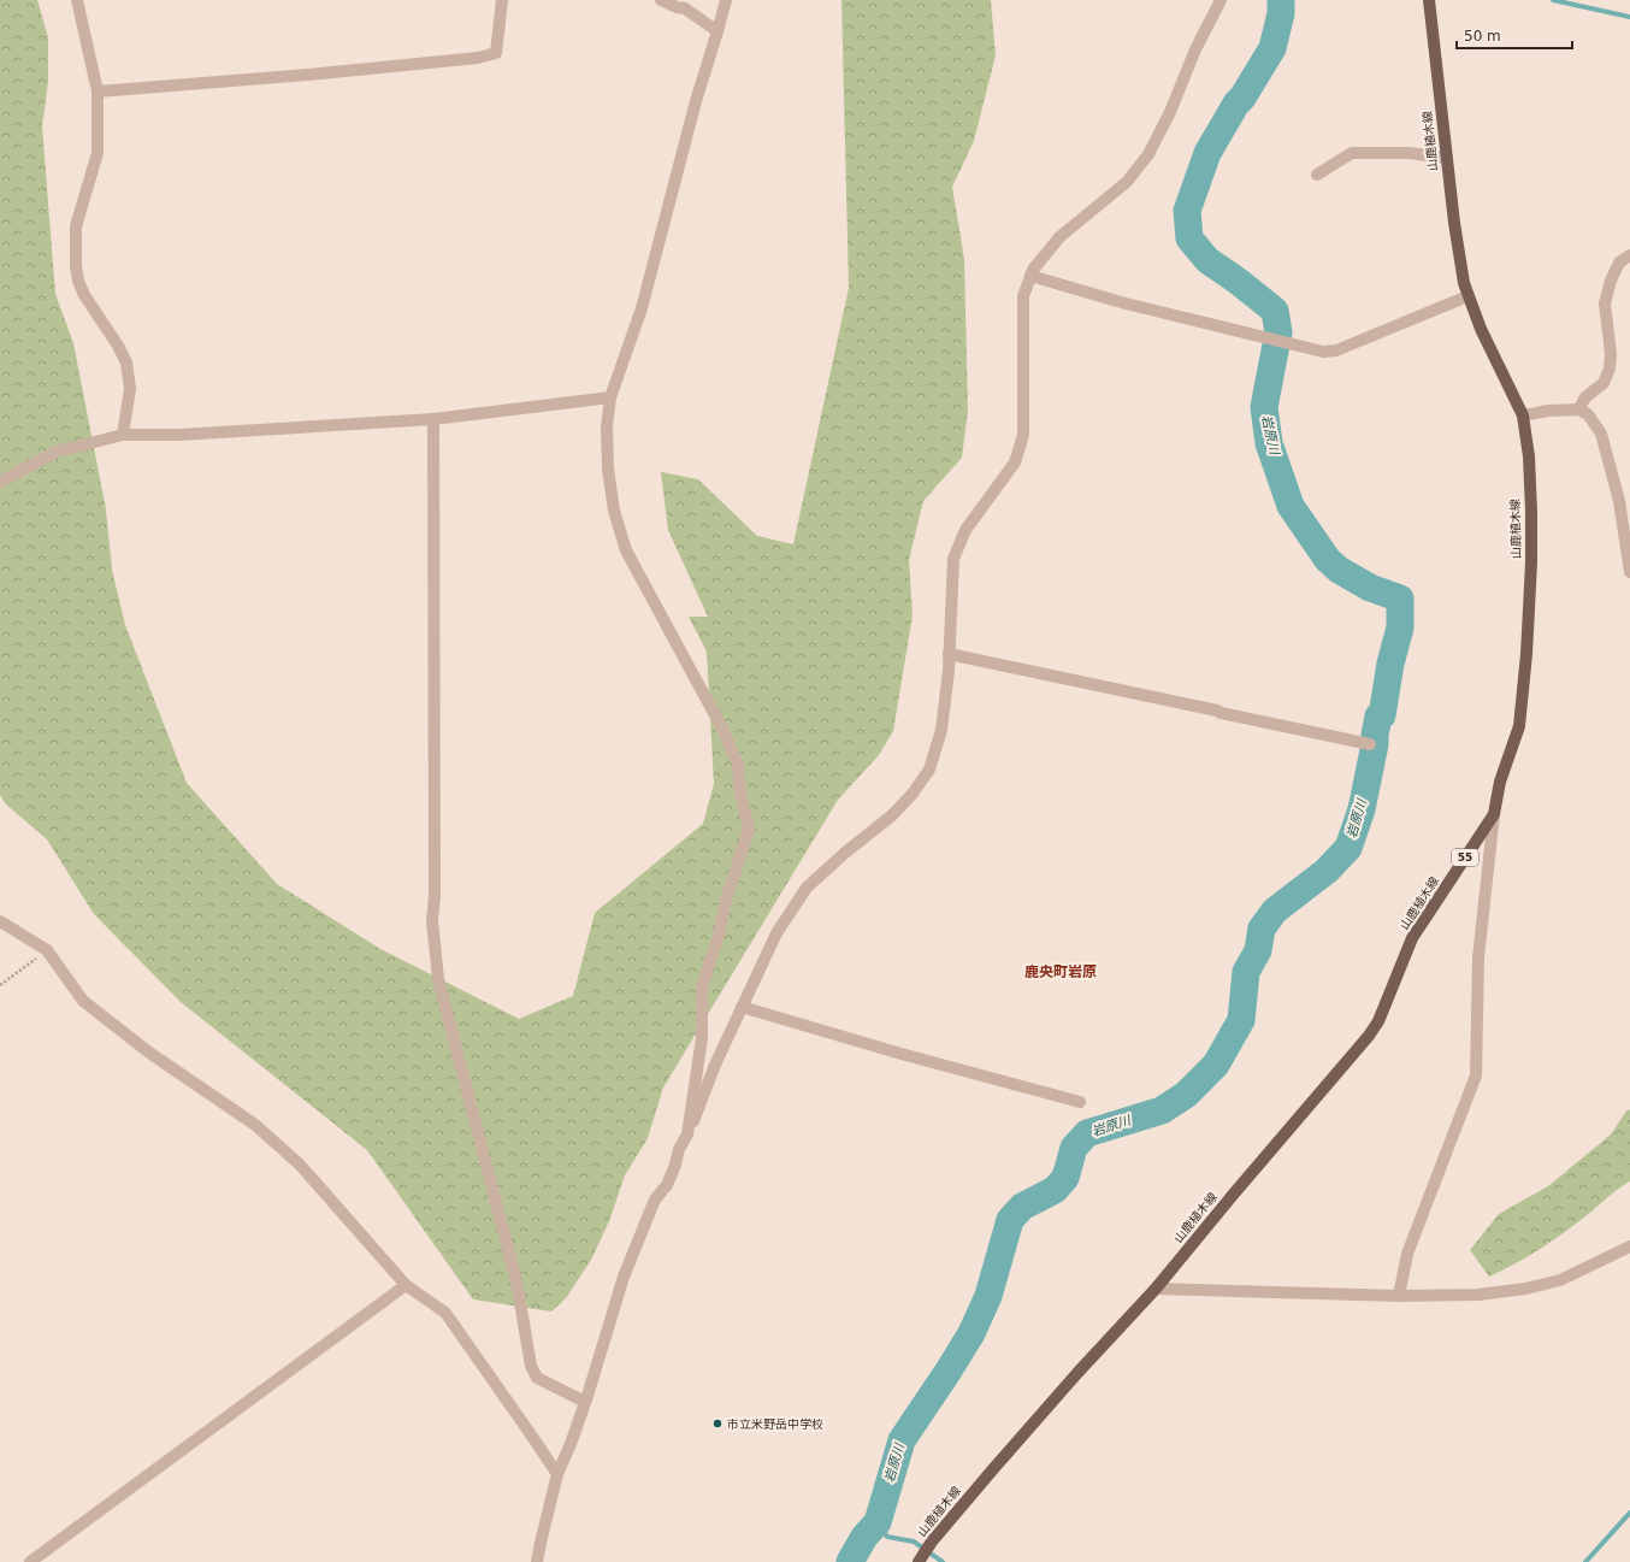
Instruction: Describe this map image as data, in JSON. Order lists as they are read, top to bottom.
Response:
{
  "streets": {
    "main road": ["山鹿植木線", "55"]
  },
  "districts": ["鹿央町岩原"],
  "water": ["岩原川"],
  "places": ["市立米野岳中学校"],
  "scale_bar": "50 m"
}
